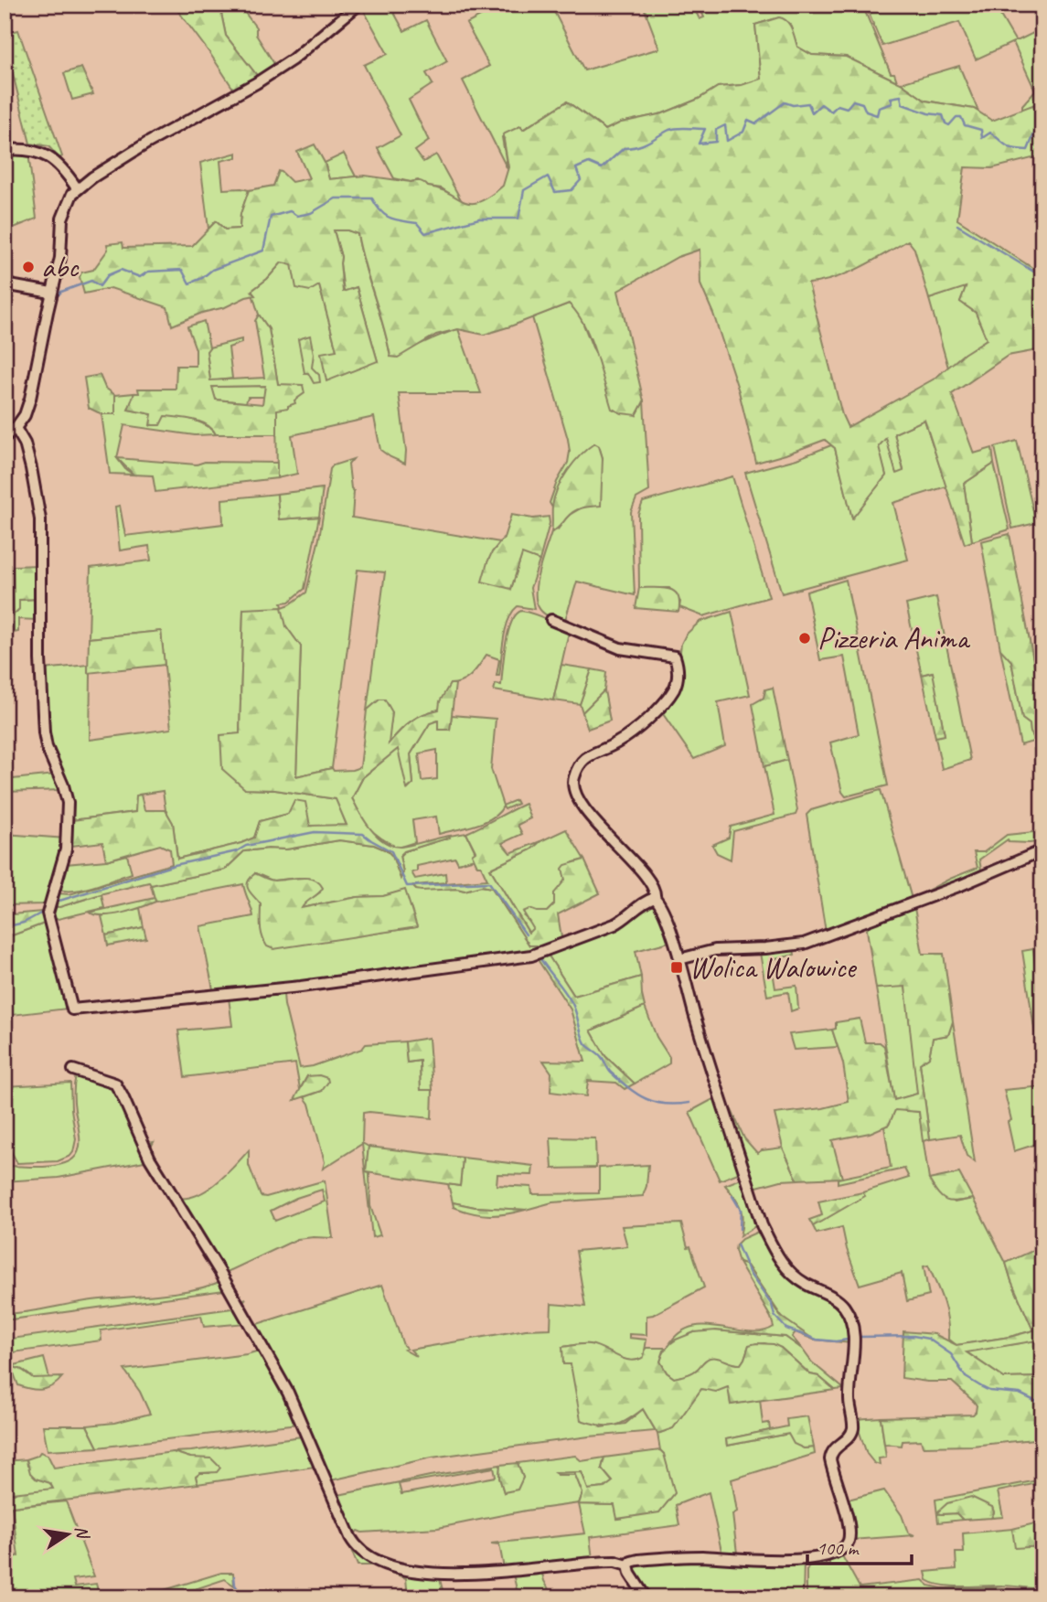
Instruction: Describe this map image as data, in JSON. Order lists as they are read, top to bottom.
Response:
{
  "places": {
    "other": ["abc", "Pizzeria Anima"],
    "transit": ["Wolica Walowice"]
  },
  "scale_bar": "100 m",
  "north": "right"
}
